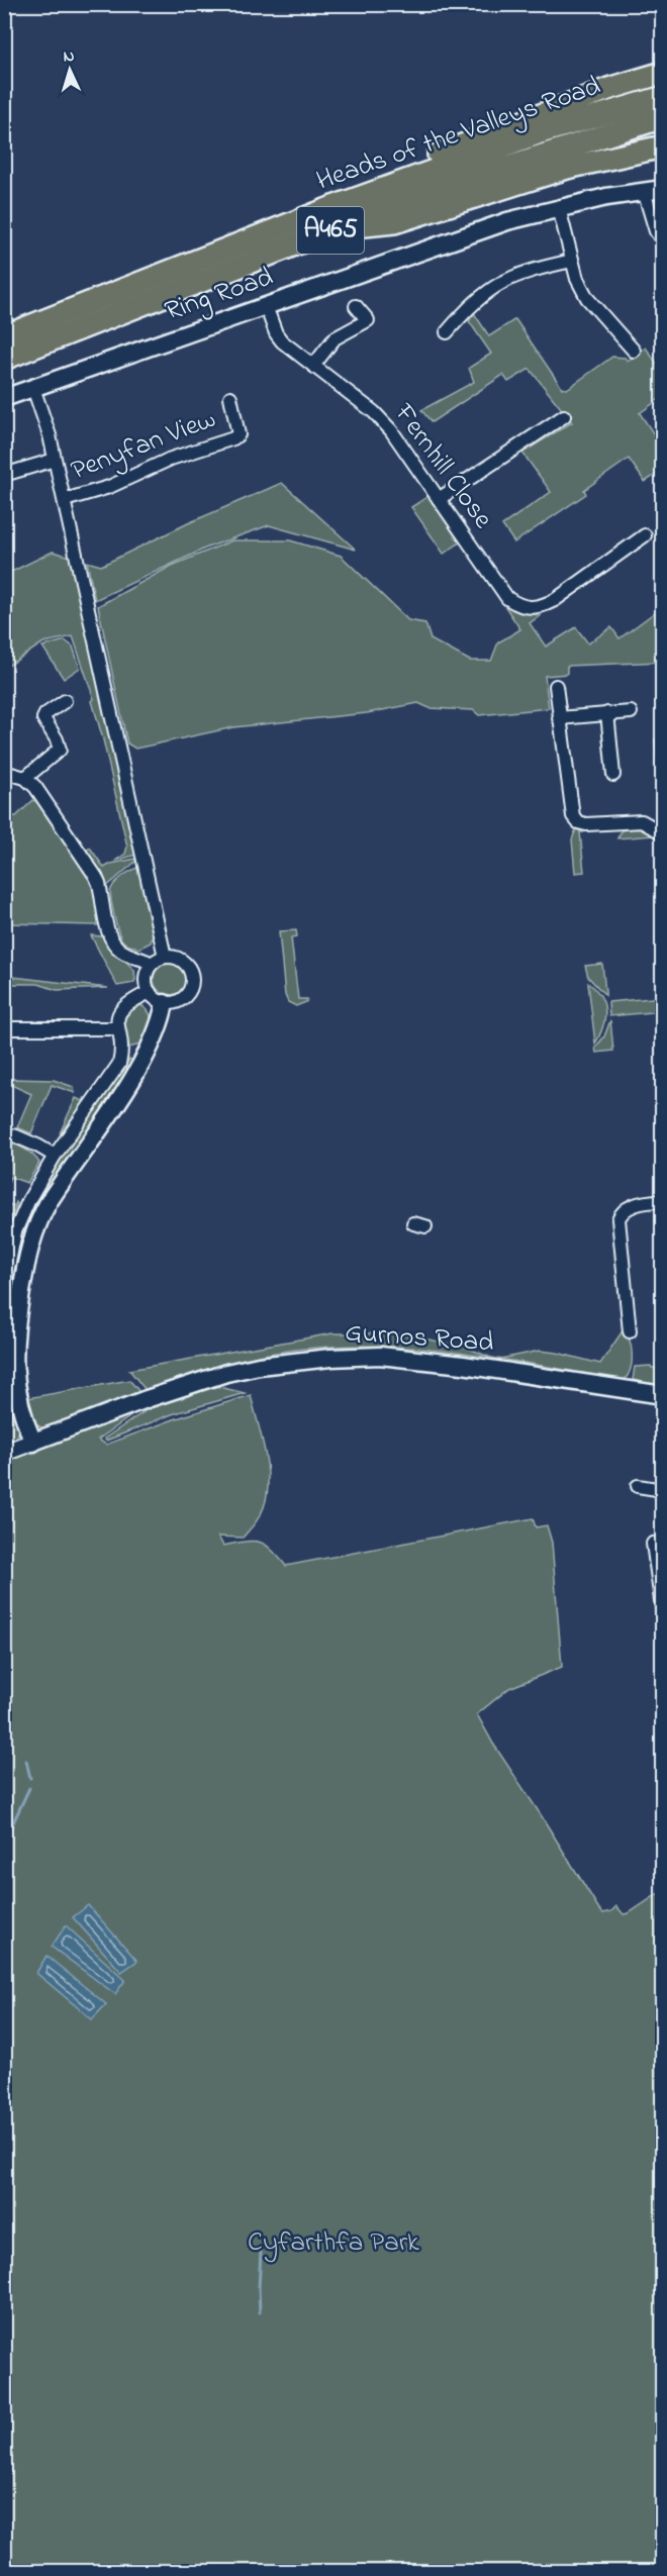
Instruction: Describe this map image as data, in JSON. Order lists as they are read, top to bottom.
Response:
{
  "streets": {
    "highway": ["Heads of the Valleys Road", "A465"],
    "street": [
      "Ring Road",
      "Penyfan View",
      "Fernhill Close",
      "Gurnos Road"
    ]
  },
  "crossings": [
    ["Ring Road", "Fernhill Close"]
  ],
  "parks": ["Cyfarthfa Park"],
  "north": "top"
}
